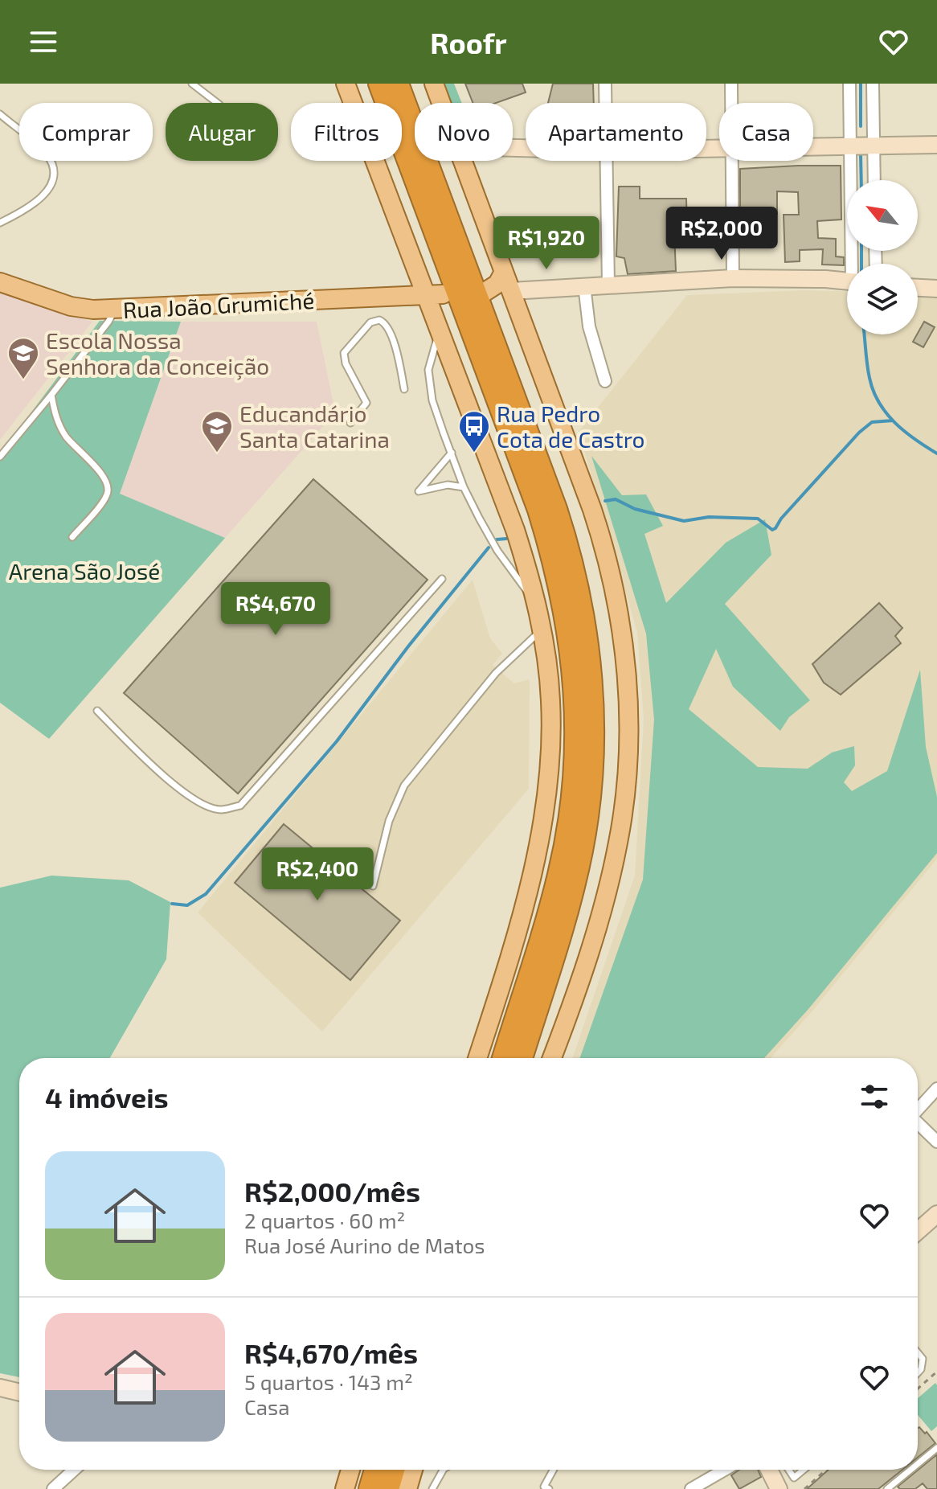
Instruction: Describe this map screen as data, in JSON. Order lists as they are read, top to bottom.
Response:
{
  "streets": {
    "main road": ["Rua João Grumiché"]
  },
  "parks": ["Arena São José"],
  "places": {
    "school or university": ["Escola Nossa Senhora da Conceição", "Educandário Santa Catarina"],
    "bus stop": ["Rua Pedro Cota de Castro"]
  },
  "north": "top left",
  "page": {
    "header": "Roofr",
    "chip": [
      "Comprar",
      "Alugar",
      "Filtros",
      "Novo",
      "Apartamento",
      "Casa"
    ],
    "price": [
      "R$2,000",
      "R$1,920",
      "R$4,670",
      "R$2,400"
    ],
    "heading": "4 imóveis",
    "list": [
      {
        "name": "R$2,000/mês",
        "note": "2 quartos · 60 m² · Rua José Aurino de Matos"
      },
      {
        "name": "R$4,670/mês",
        "note": "5 quartos · 143 m² · Casa"
      }
    ]
  }
}
